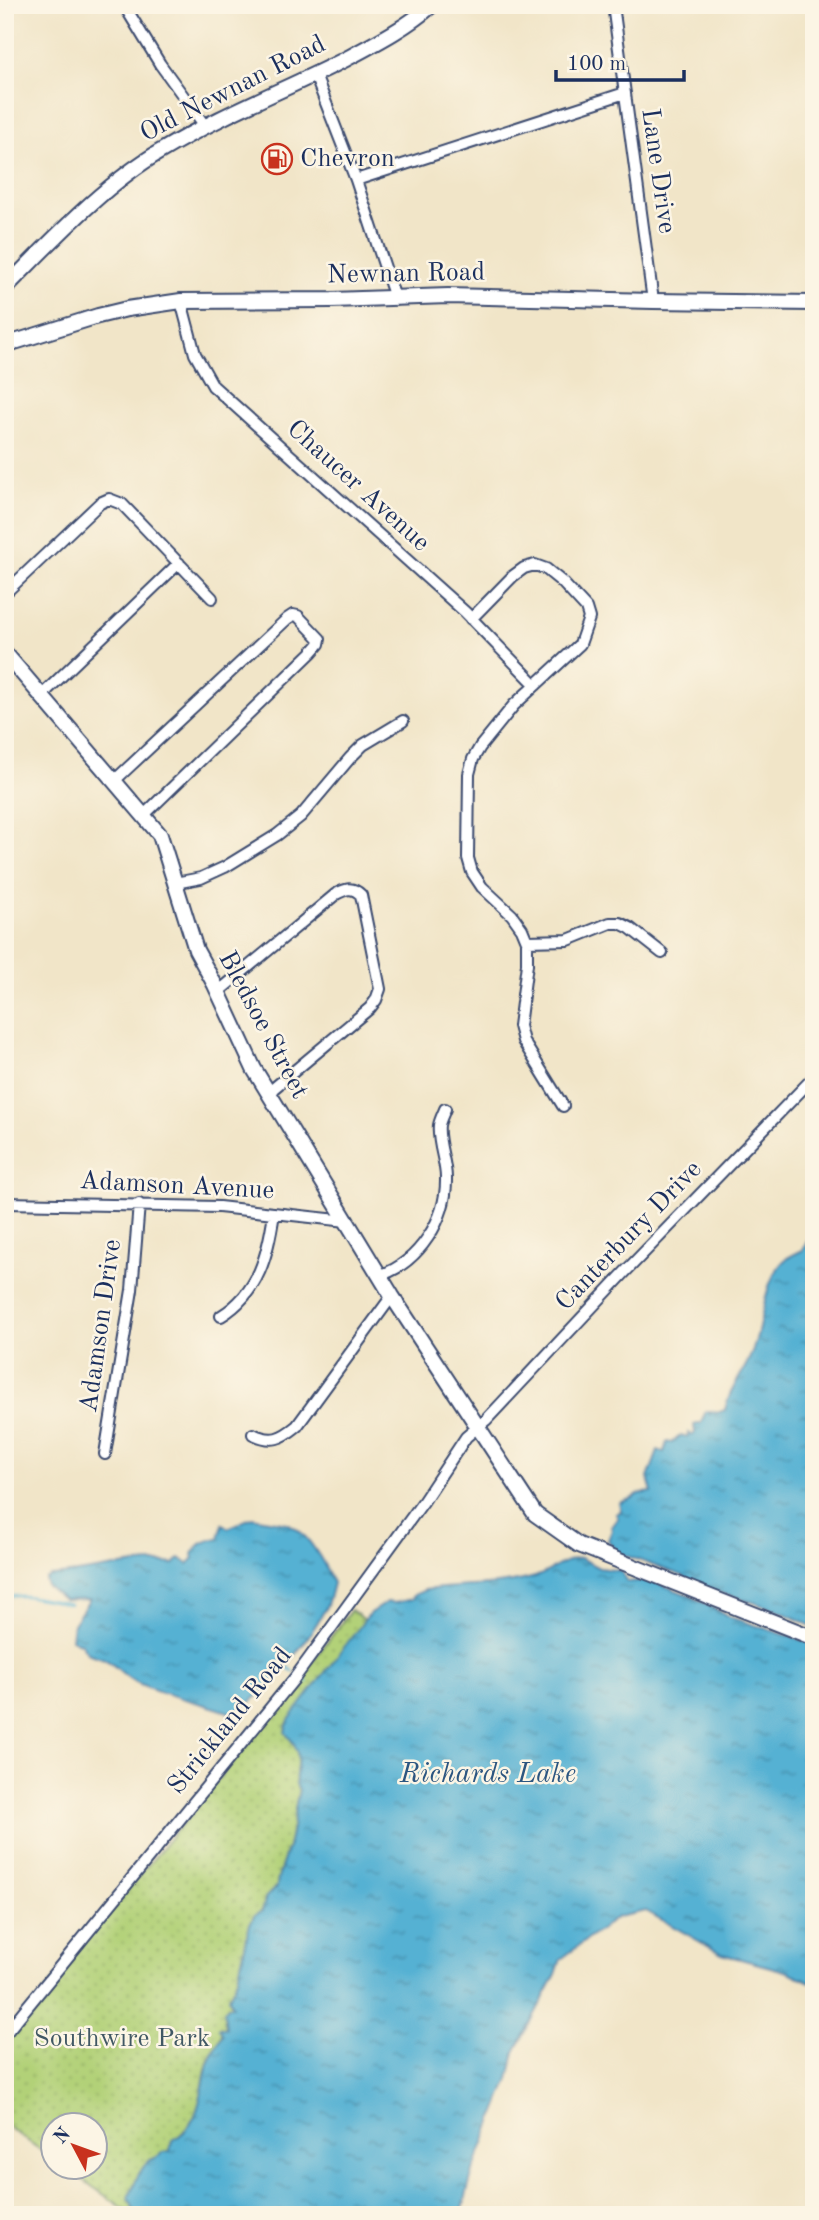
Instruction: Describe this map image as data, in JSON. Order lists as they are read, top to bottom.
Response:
{
  "streets": {
    "street": [
      "Old Newnan Road",
      "Lane Drive",
      "Newnan Road",
      "Chaucer Avenue",
      "Bledsoe Street",
      "Adamson Avenue",
      "Canterbury Drive",
      "Adamson Drive",
      "Strickland Road"
    ]
  },
  "crossings": [
    ["Lane Drive", "Newnan Road"],
    ["Newnan Road", "Chaucer Avenue"],
    ["Bledsoe Street", "Adamson Avenue"],
    ["Bledsoe Street", "Canterbury Drive"],
    ["Bledsoe Street", "Strickland Road"],
    ["Adamson Avenue", "Adamson Drive"],
    ["Canterbury Drive", "Strickland Road"]
  ],
  "water": ["Richards Lake"],
  "parks": ["Southwire Park"],
  "places": {
    "fuel station": ["Chevron"]
  },
  "scale_bar": "100 m",
  "north": "top left"
}
